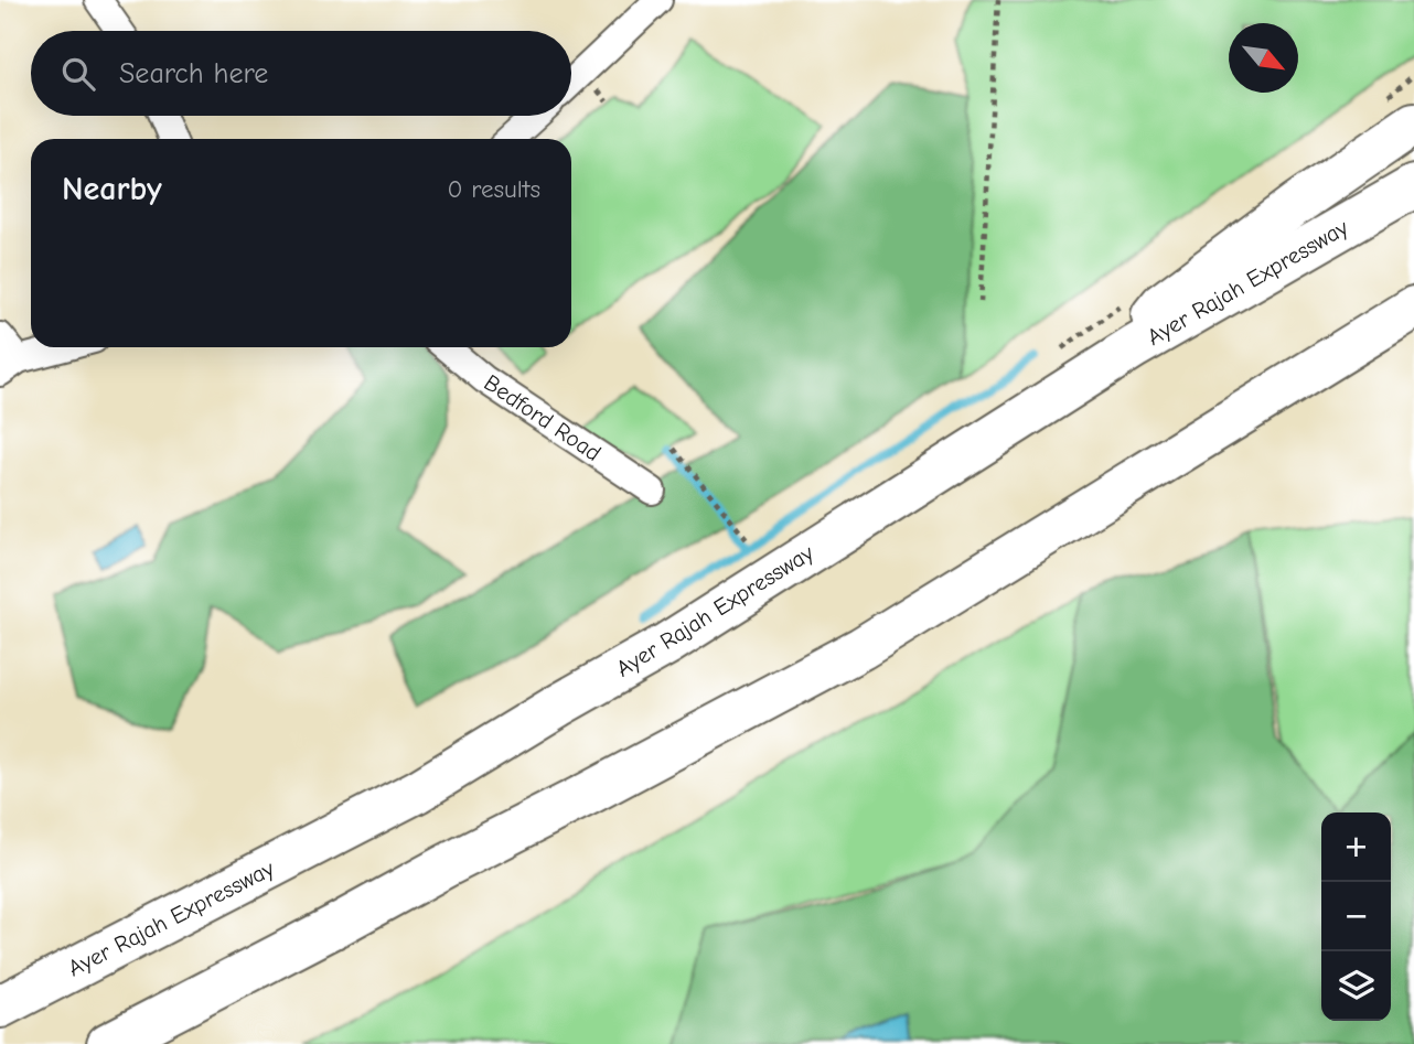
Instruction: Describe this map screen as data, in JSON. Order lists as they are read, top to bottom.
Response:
{
  "streets": {
    "highway": ["Ayer Rajah Expressway"],
    "street": ["Bedford Road"]
  },
  "north": "bottom right",
  "page": {
    "search": "Search here",
    "heading": ["Nearby", "0 results"],
    "map_buttons": ["+", "−"]
  }
}
